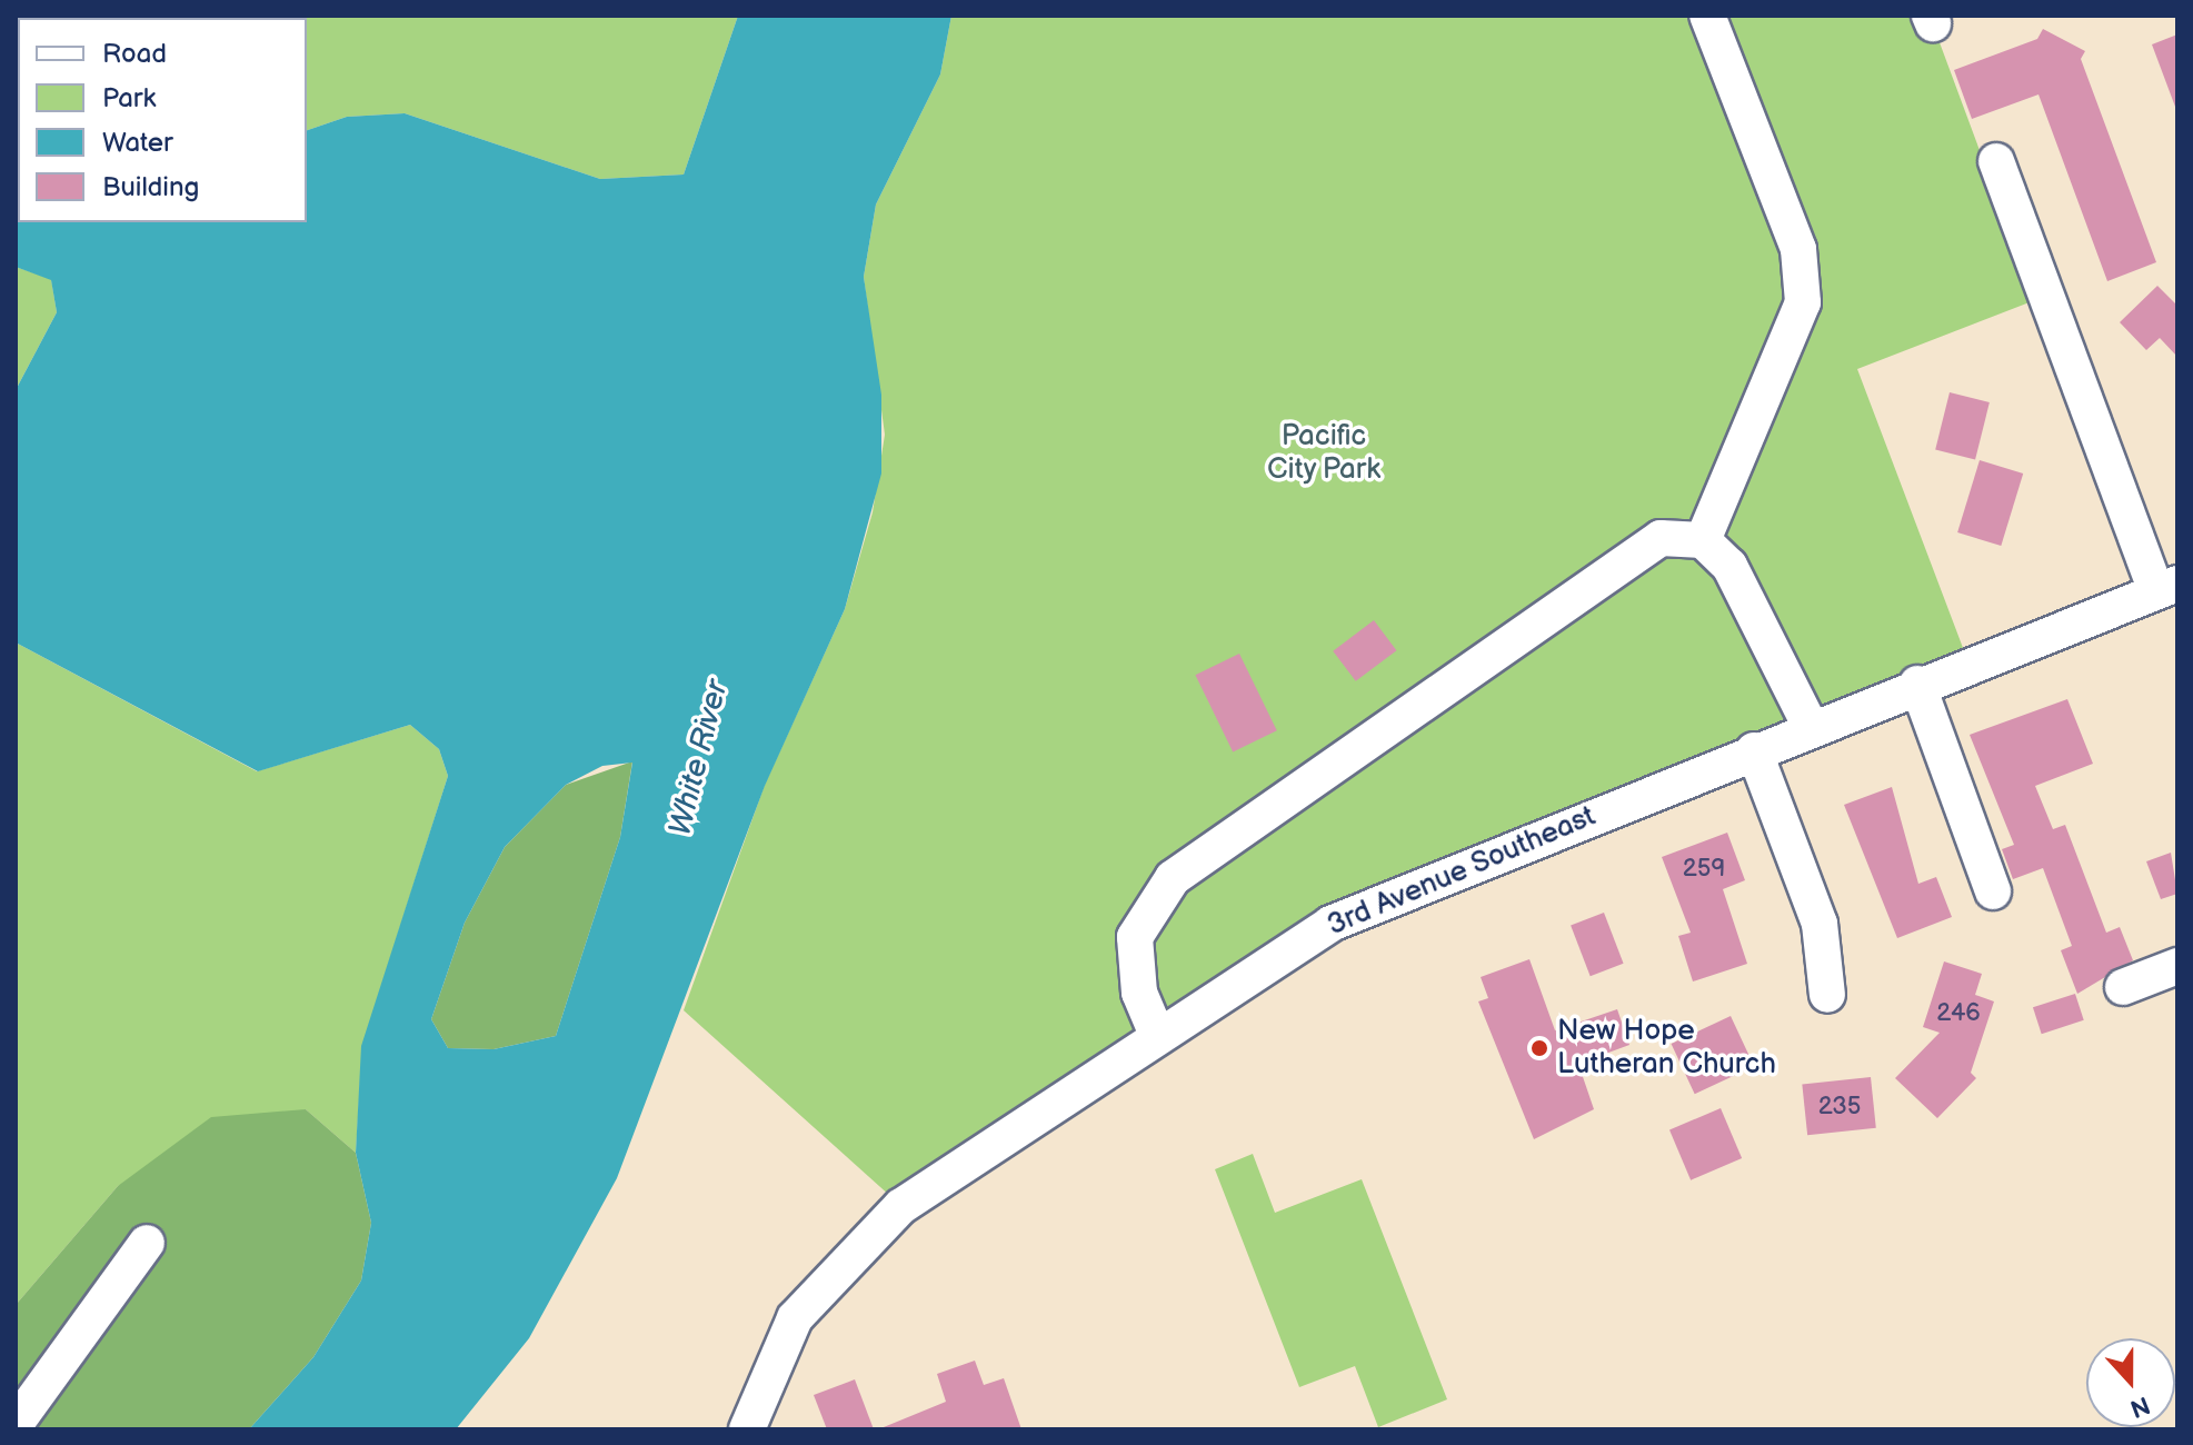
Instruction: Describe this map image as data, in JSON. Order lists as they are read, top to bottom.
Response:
{
  "streets": {
    "street": ["3rd Avenue Southeast"]
  },
  "water": ["White River"],
  "parks": ["Pacific City Park"],
  "places": ["New Hope Lutheran Church"],
  "house_numbers": ["259", "246", "235"],
  "legend": [
    "Road",
    "Park",
    "Water",
    "Building"
  ],
  "north": "bottom"
}
